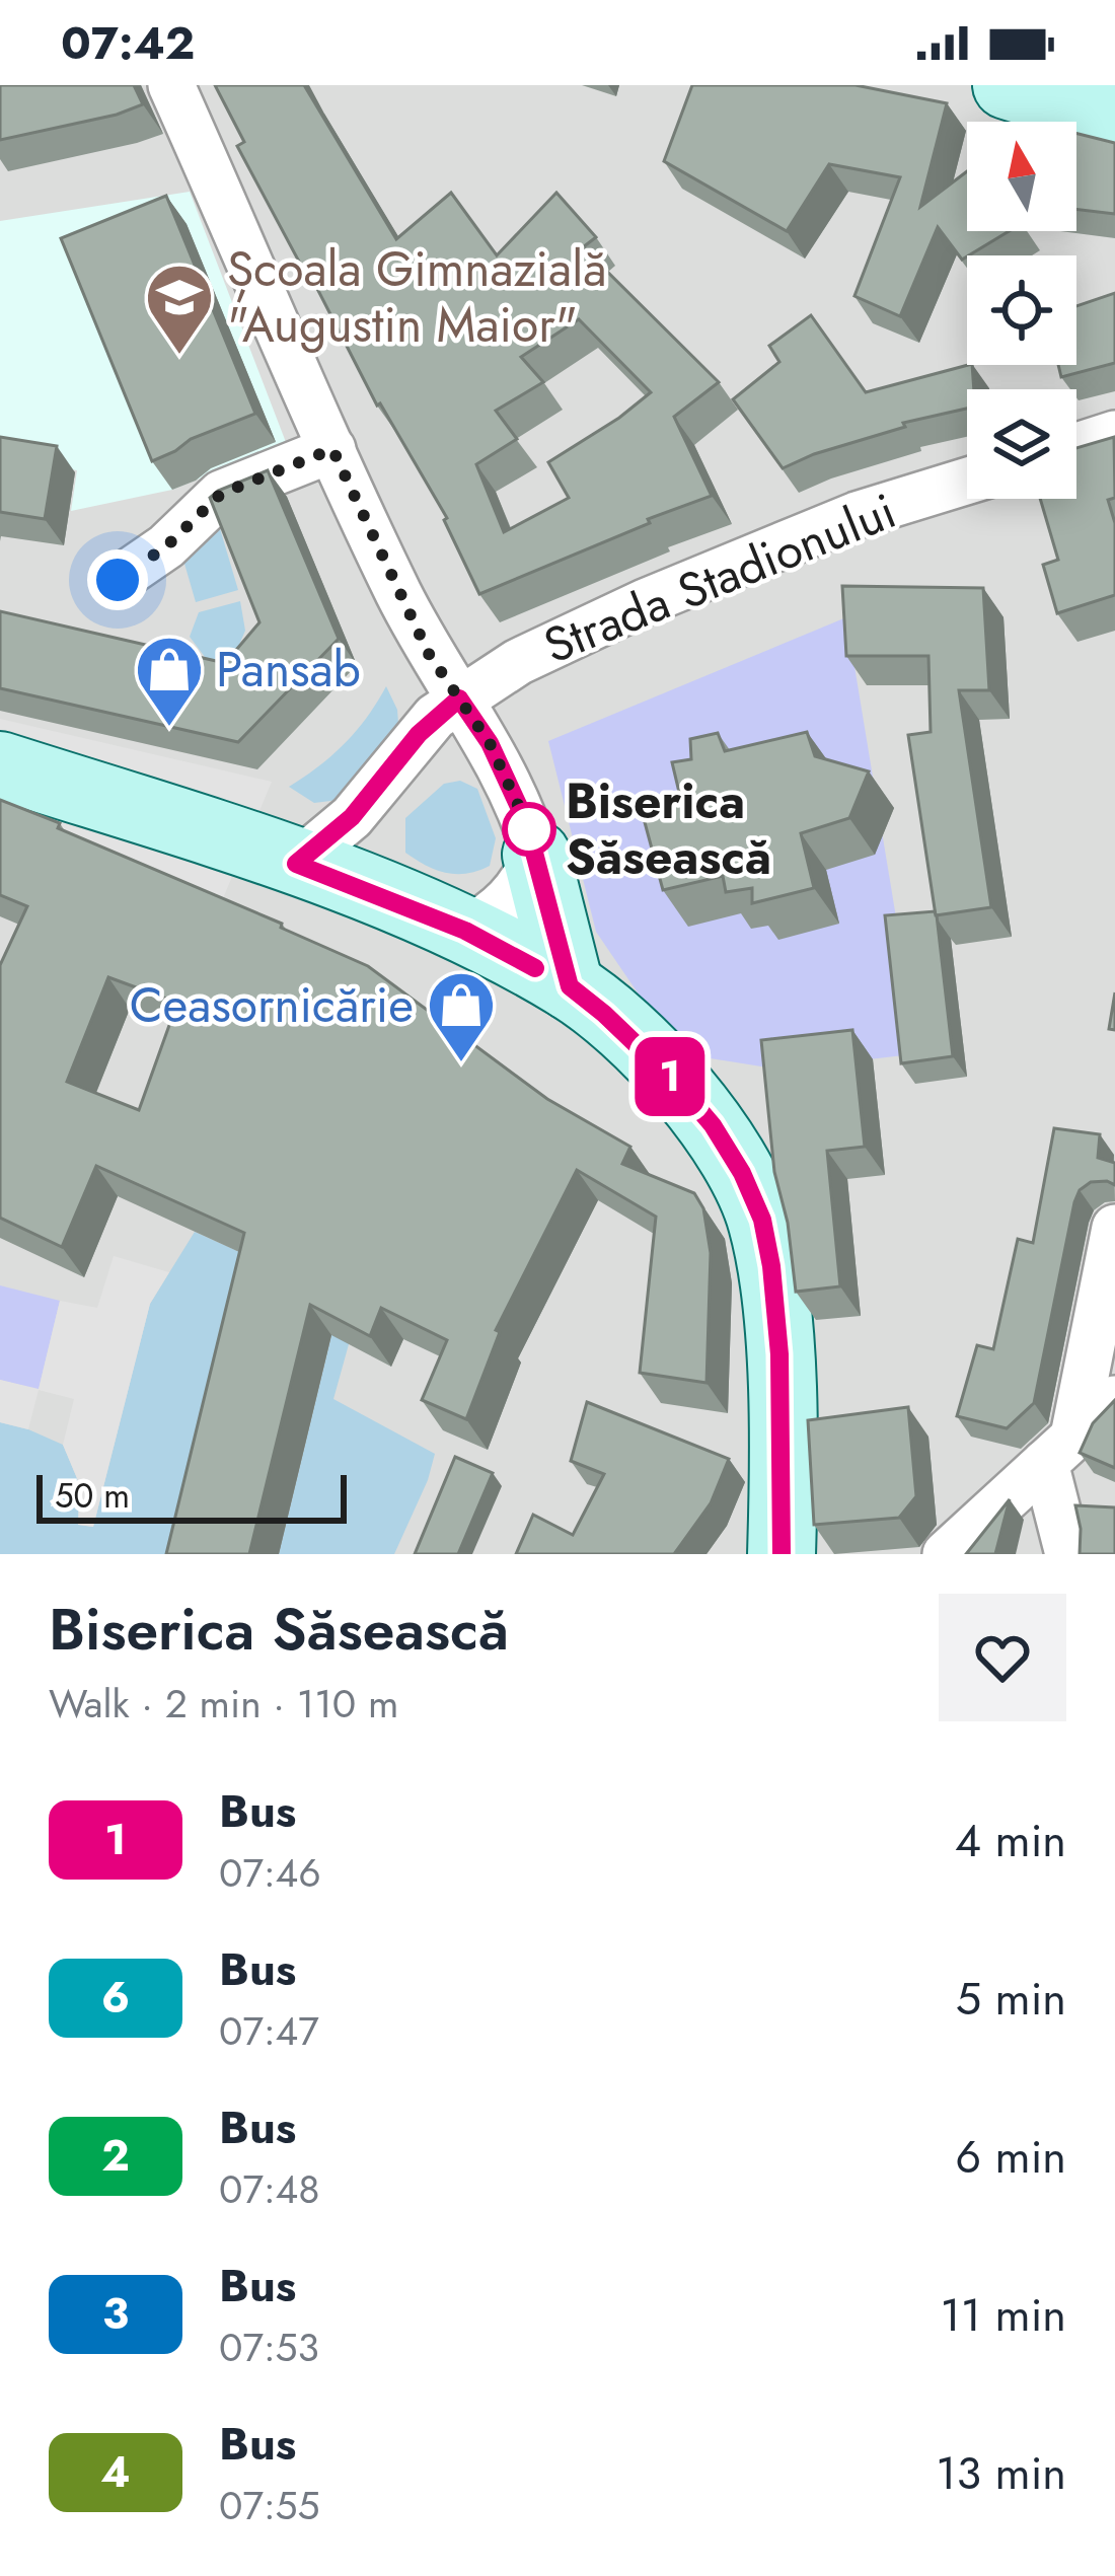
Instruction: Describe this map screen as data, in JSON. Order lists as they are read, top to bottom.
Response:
{
  "streets": {
    "street": ["Strada Stadionului"]
  },
  "places": {
    "school or university": ["Școala Gimnazială \"Augustin Maior\""],
    "shop": ["Pansab", "Ceasornicărie"],
    "other": ["Biserica Săsească"]
  },
  "lines": ["bus line 1"],
  "scale_bar": "50 m",
  "north": "top",
  "page": {
    "status": "07:42",
    "on_map": "1",
    "scale": "50 m",
    "heading": ["Biserica Săsească", "Walk · 2 min · 110 m"],
    "list": [
      {
        "mark": "1",
        "name": "Bus",
        "note": "07:46",
        "value": "4 min"
      },
      {
        "mark": "6",
        "name": "Bus",
        "note": "07:47",
        "value": "5 min"
      },
      {
        "mark": "2",
        "name": "Bus",
        "note": "07:48",
        "value": "6 min"
      },
      {
        "mark": "3",
        "name": "Bus",
        "note": "07:53",
        "value": "11 min"
      },
      {
        "mark": "4",
        "name": "Bus",
        "note": "07:55",
        "value": "13 min"
      }
    ]
  }
}
